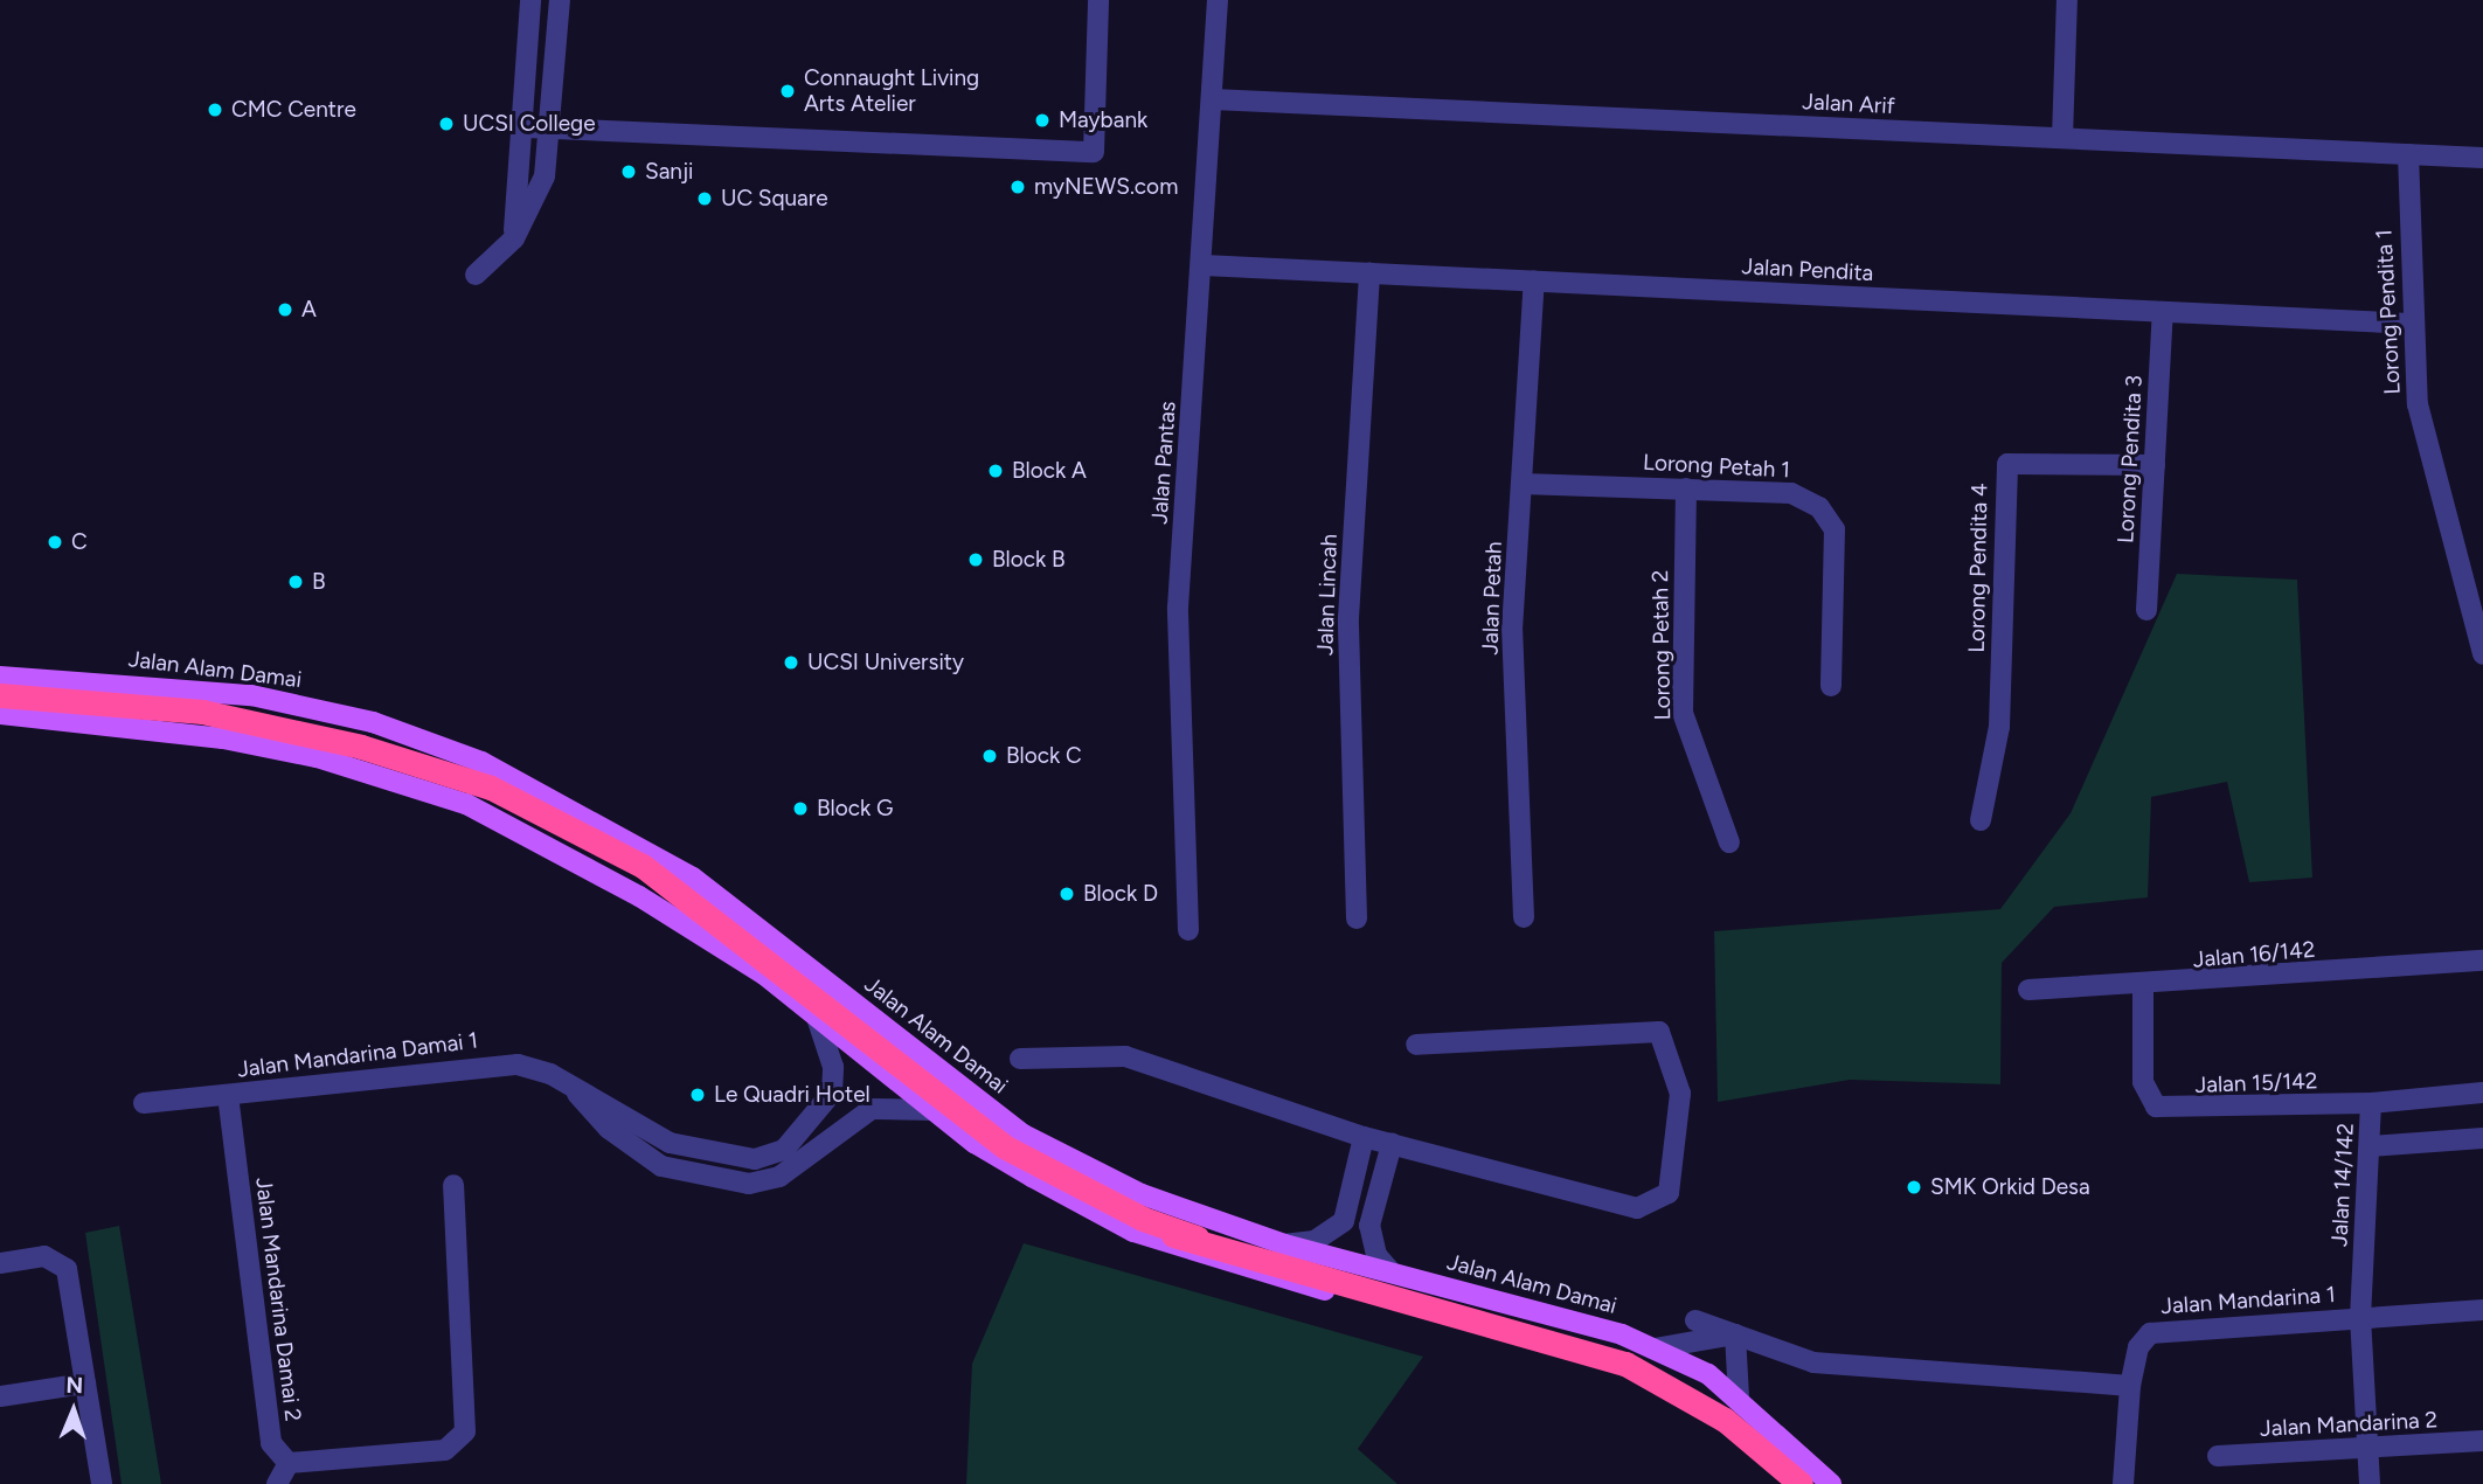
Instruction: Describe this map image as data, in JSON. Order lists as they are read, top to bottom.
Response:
{
  "streets": {
    "main road": ["Jalan Alam Damai"],
    "street": [
      "Jalan Arif",
      "Jalan Pendita",
      "Lorong Pendita 1",
      "Lorong Pendita 3",
      "Jalan Pantas",
      "Lorong Petah 1",
      "Lorong Pendita 4",
      "Jalan Lincah",
      "Jalan Petah",
      "Lorong Petah 2",
      "Jalan 16/142",
      "Jalan Mandarina Damai 1",
      "Jalan 15/142",
      "Jalan 14/142",
      "Jalan Mandarina Damai 2",
      "Jalan Mandarina 1",
      "Jalan Mandarina 2"
    ]
  },
  "crossings": [
    ["Jalan Arif", "Lorong Pendita 1"],
    ["Jalan Arif", "Jalan Pantas"],
    ["Jalan Pendita", "Lorong Pendita 1"],
    ["Jalan Pendita", "Lorong Pendita 3"],
    ["Jalan Pendita", "Jalan Pantas"],
    ["Jalan Pendita", "Jalan Lincah"],
    ["Jalan Pendita", "Jalan Petah"],
    ["Lorong Pendita 3", "Lorong Pendita 4"],
    ["Lorong Petah 1", "Jalan Petah"],
    ["Lorong Petah 1", "Lorong Petah 2"],
    ["Jalan 16/142", "Jalan 15/142"],
    ["Jalan Mandarina Damai 1", "Jalan Mandarina Damai 2"],
    ["Jalan 15/142", "Jalan 14/142"],
    ["Jalan 14/142", "Jalan Mandarina 1"],
    ["Jalan Mandarina 1", "Jalan Mandarina 2"]
  ],
  "places": [
    "Connaught Living Arts Atelier",
    "CMC Centre",
    "Maybank",
    "UCSI College",
    "Sanji",
    "myNEWS.com",
    "UC Square",
    "A",
    "Block A",
    "C",
    "Block B",
    "B",
    "UCSI University",
    "Block C",
    "Block G",
    "Block D",
    "Le Quadri Hotel",
    "SMK Orkid Desa"
  ],
  "north": "top"
}
